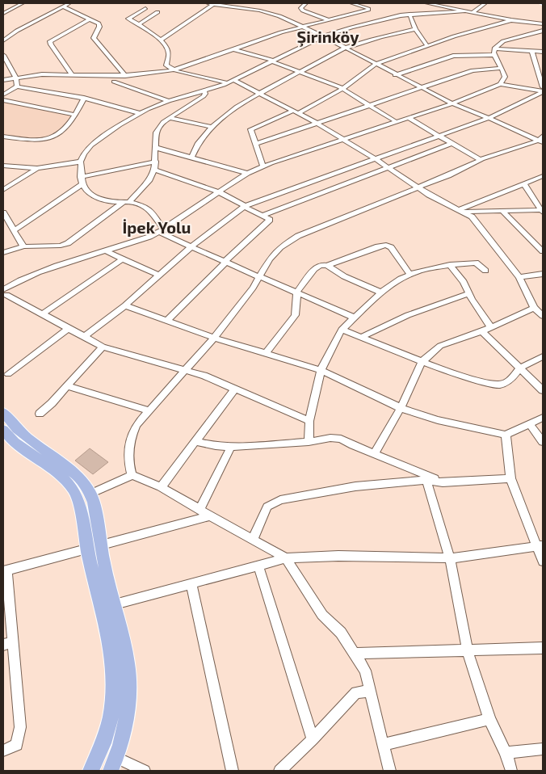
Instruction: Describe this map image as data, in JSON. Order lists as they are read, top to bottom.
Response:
{
  "districts": ["Şirinköy", "İpek Yolu"]
}
